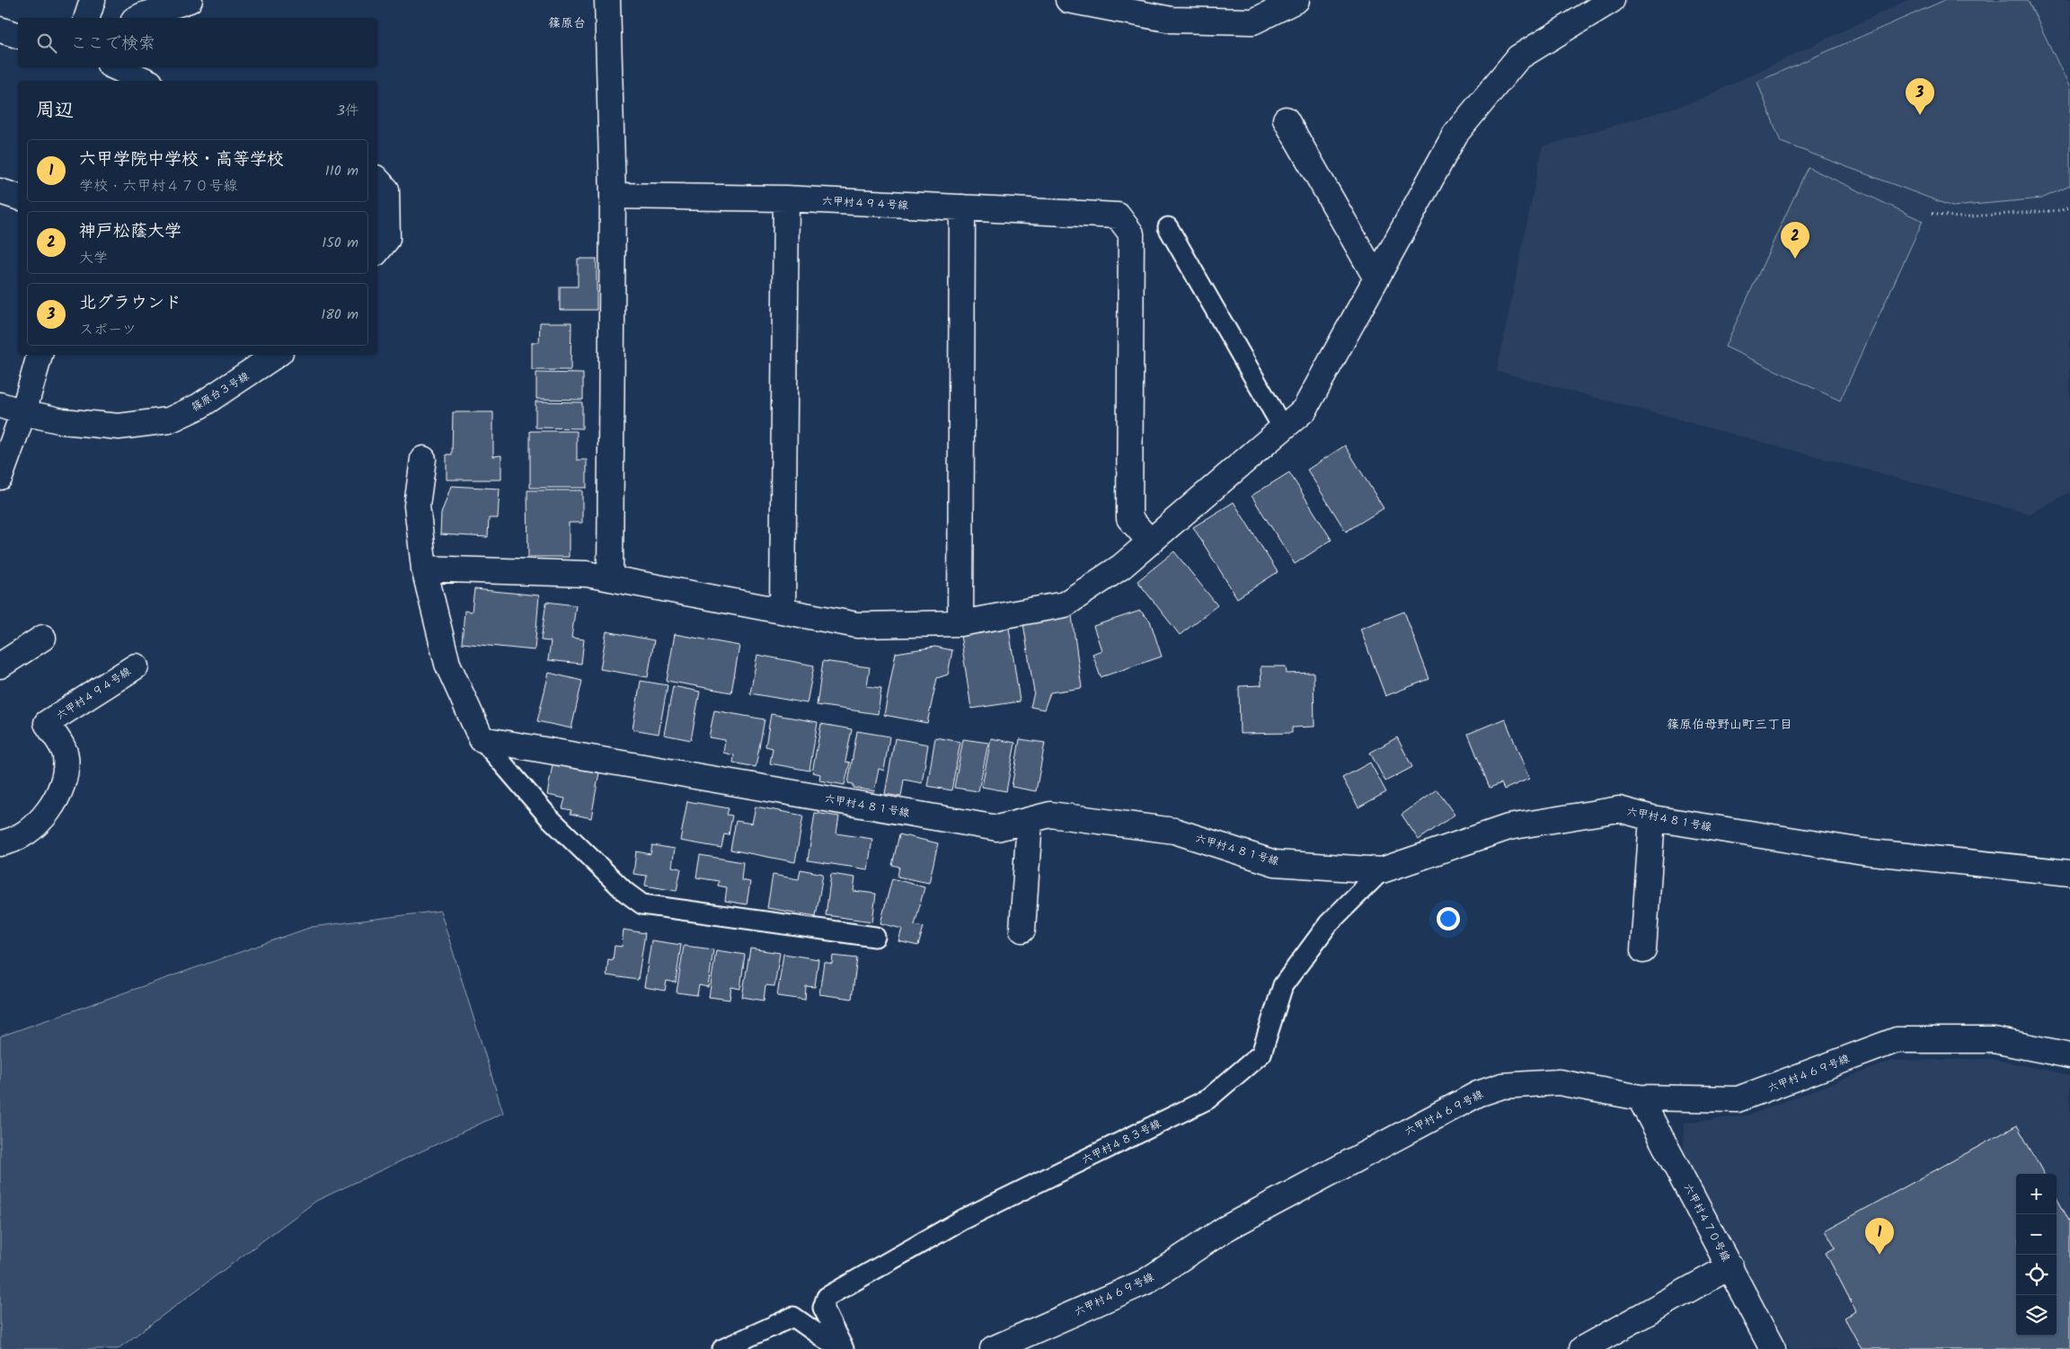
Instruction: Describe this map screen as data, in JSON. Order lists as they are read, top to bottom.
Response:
{
  "streets": {
    "street": [
      "六甲村４９４号線",
      "篠原台３号線",
      "六甲村４８１号線",
      "六甲村４６９号線",
      "六甲村４７０号線"
    ],
    "lane": ["六甲村４８３号線"]
  },
  "crossings": [
    ["六甲村４８１号線", "六甲村４８３号線"],
    ["六甲村４６９号線", "六甲村４７０号線"]
  ],
  "districts": ["篠原台", "篠原伯母野山町三丁目"],
  "page": {
    "search": "ここで検索",
    "pins": ["3", "2", "1"],
    "heading": ["周辺", "3件"],
    "list": [
      {
        "mark": "1",
        "name": "六甲学院中学校・高等学校",
        "note": "学校 · 六甲村４７０号線",
        "value": "110 m"
      },
      {
        "mark": "2",
        "name": "神戸松蔭大学",
        "note": "大学",
        "value": "150 m"
      },
      {
        "mark": "3",
        "name": "北グラウンド",
        "note": "スポーツ",
        "value": "180 m"
      }
    ],
    "map_buttons": ["+", "−"]
  }
}
